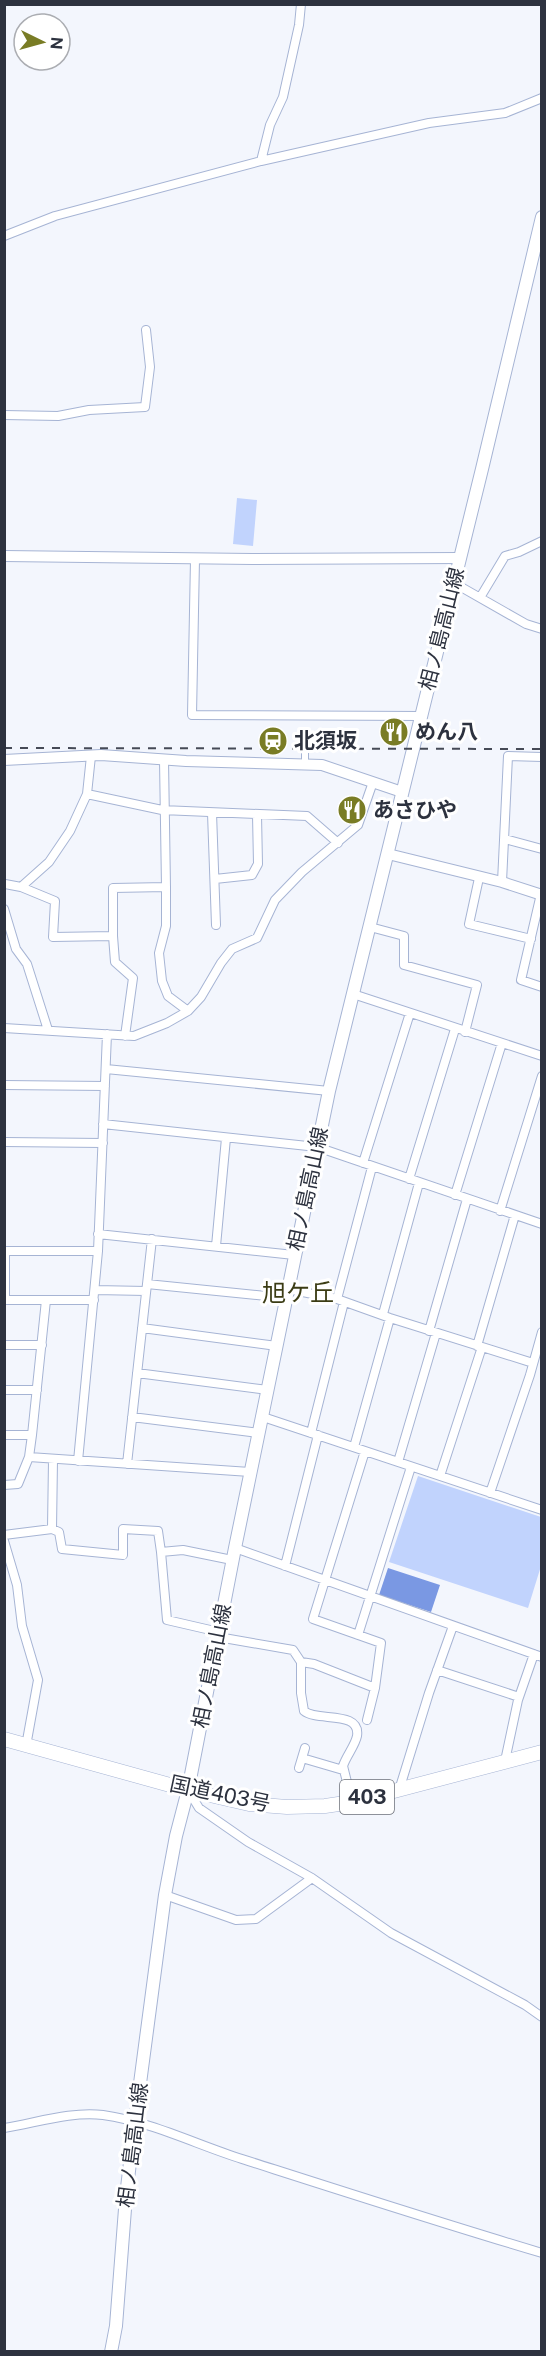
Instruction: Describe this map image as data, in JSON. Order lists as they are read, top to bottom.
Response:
{
  "streets": {
    "highway": ["国道403号", "403"],
    "main road": ["相ノ島高山線"]
  },
  "crossings": [
    ["相ノ島高山線", "国道403号"]
  ],
  "districts": ["旭ケ丘"],
  "places": {
    "restaurant": ["めん八", "あさひや"],
    "station": ["北須坂"]
  },
  "north": "right"
}
